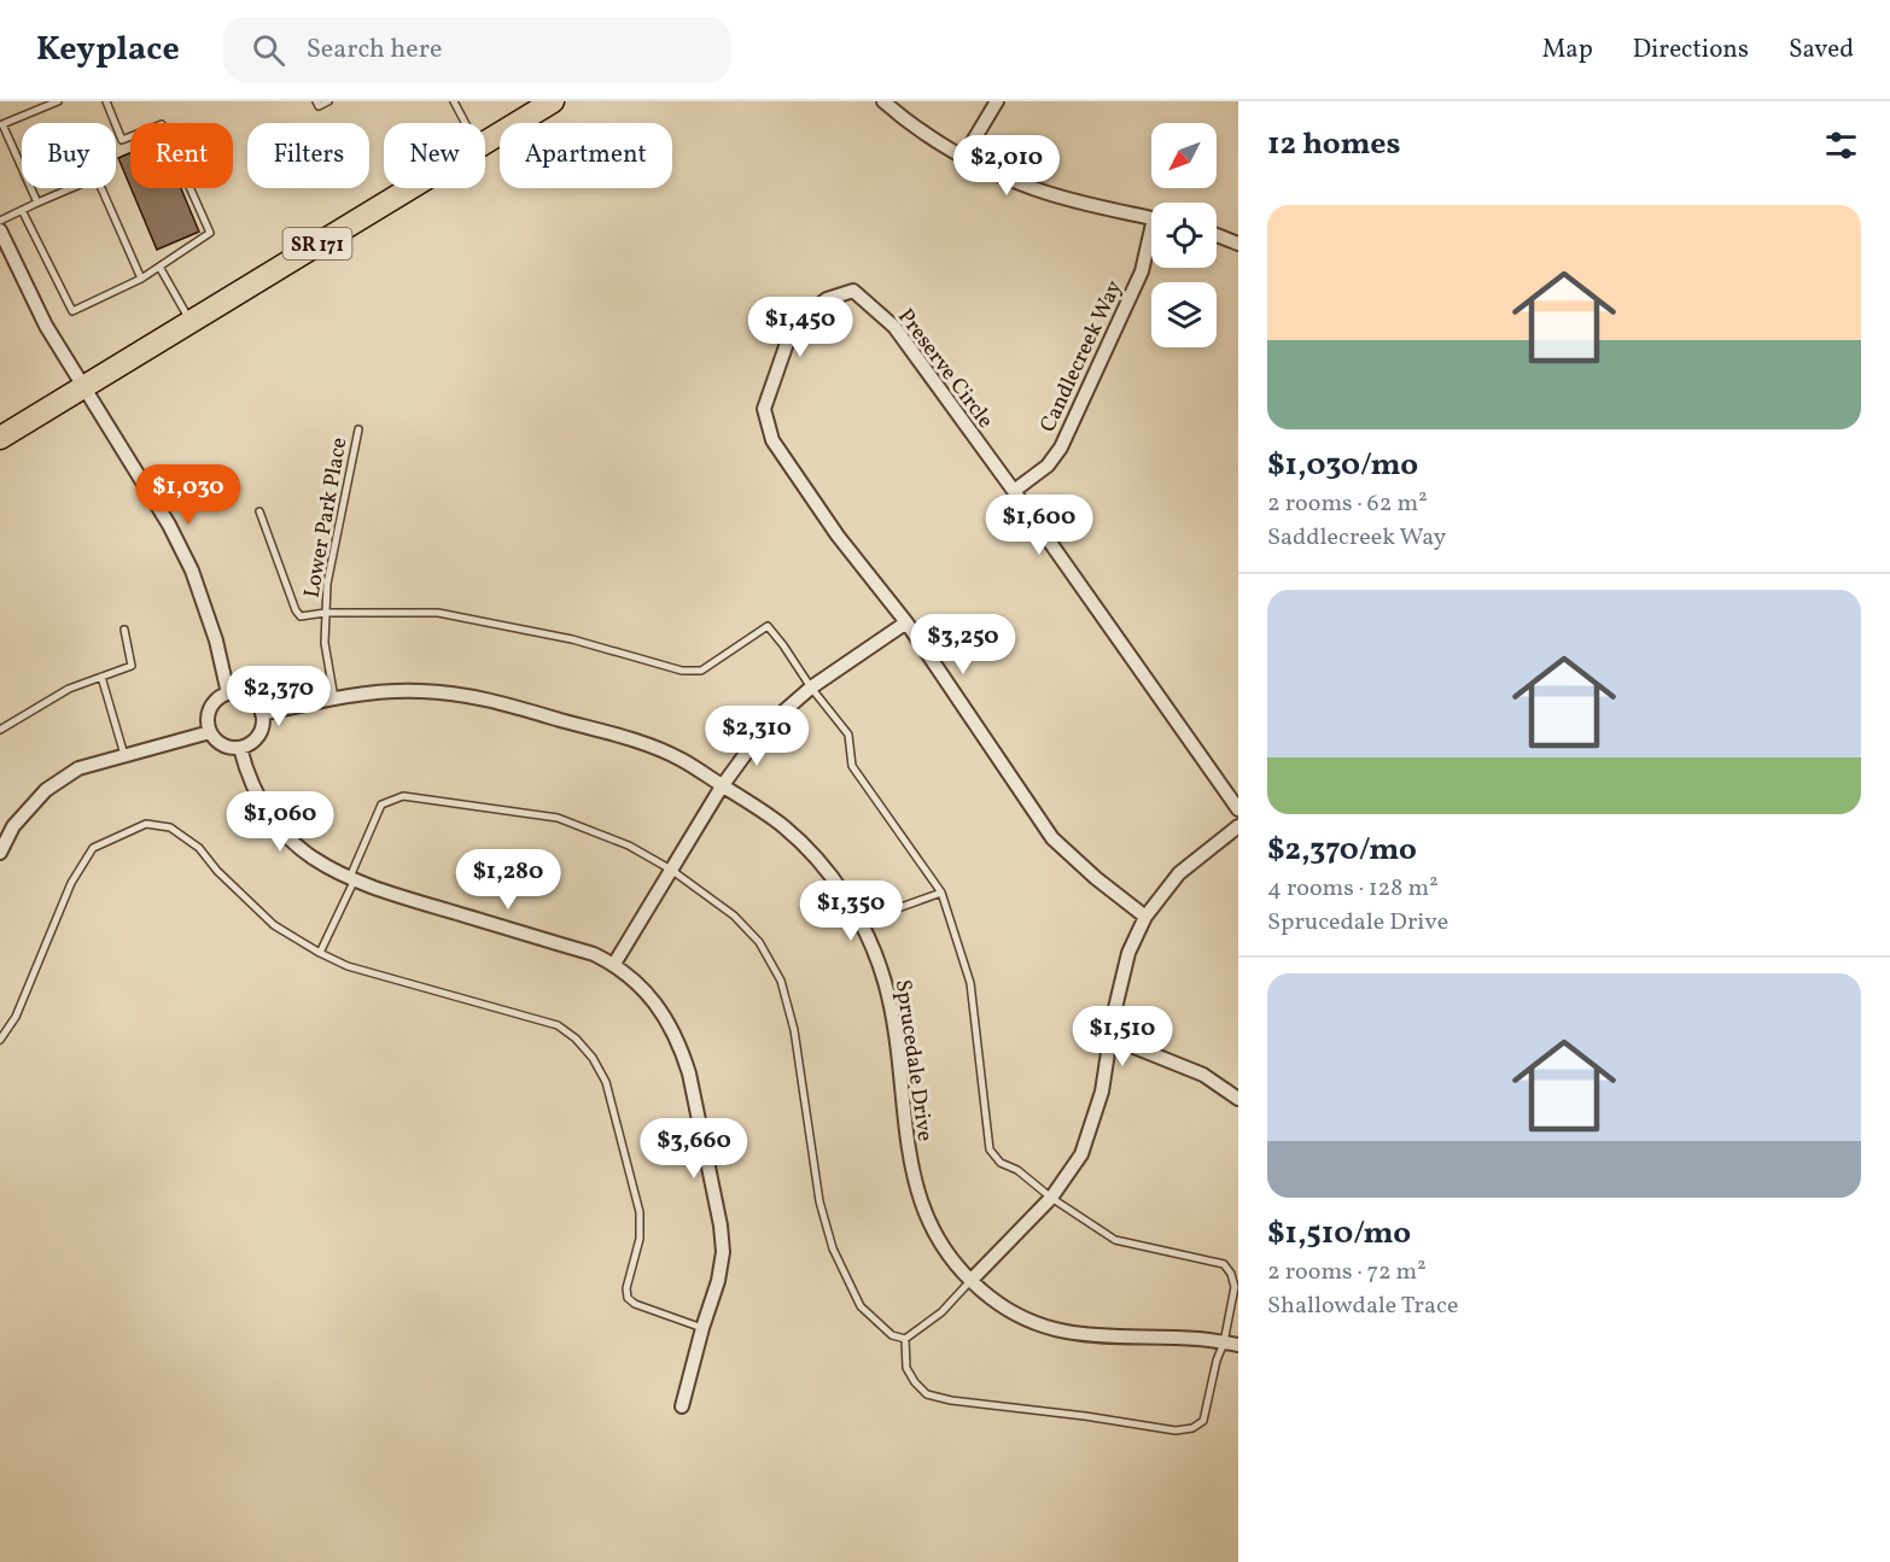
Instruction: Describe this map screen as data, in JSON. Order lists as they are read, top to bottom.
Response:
{
  "streets": {
    "main road": ["SR 171"],
    "street": ["Candlecreek Way", "Preserve Circle", "Sprucedale Drive"],
    "lane": ["Lower Park Place"]
  },
  "crossings": [
    ["Candlecreek Way", "Preserve Circle"],
    ["Lower Park Place", "Sprucedale Drive"]
  ],
  "north": "bottom left",
  "page": {
    "header": "Keyplace",
    "search": "Search here",
    "nav": ["Map", "Directions", "Saved"],
    "heading": "12 homes",
    "chip": [
      "Buy",
      "Rent",
      "Filters",
      "New",
      "Apartment"
    ],
    "price": [
      "$2,010",
      "$1,450",
      "$1,030",
      "$1,600",
      "$3,250",
      "$2,370",
      "$2,310",
      "$1,060",
      "$1,280",
      "$1,350",
      "$1,510",
      "$3,660"
    ],
    "list": [
      {
        "name": "$1,030/mo",
        "note": "2 rooms · 62 m² · Saddlecreek Way"
      },
      {
        "name": "$2,370/mo",
        "note": "4 rooms · 128 m² · Sprucedale Drive"
      },
      {
        "name": "$1,510/mo",
        "note": "2 rooms · 72 m² · Shallowdale Trace"
      }
    ]
  }
}
